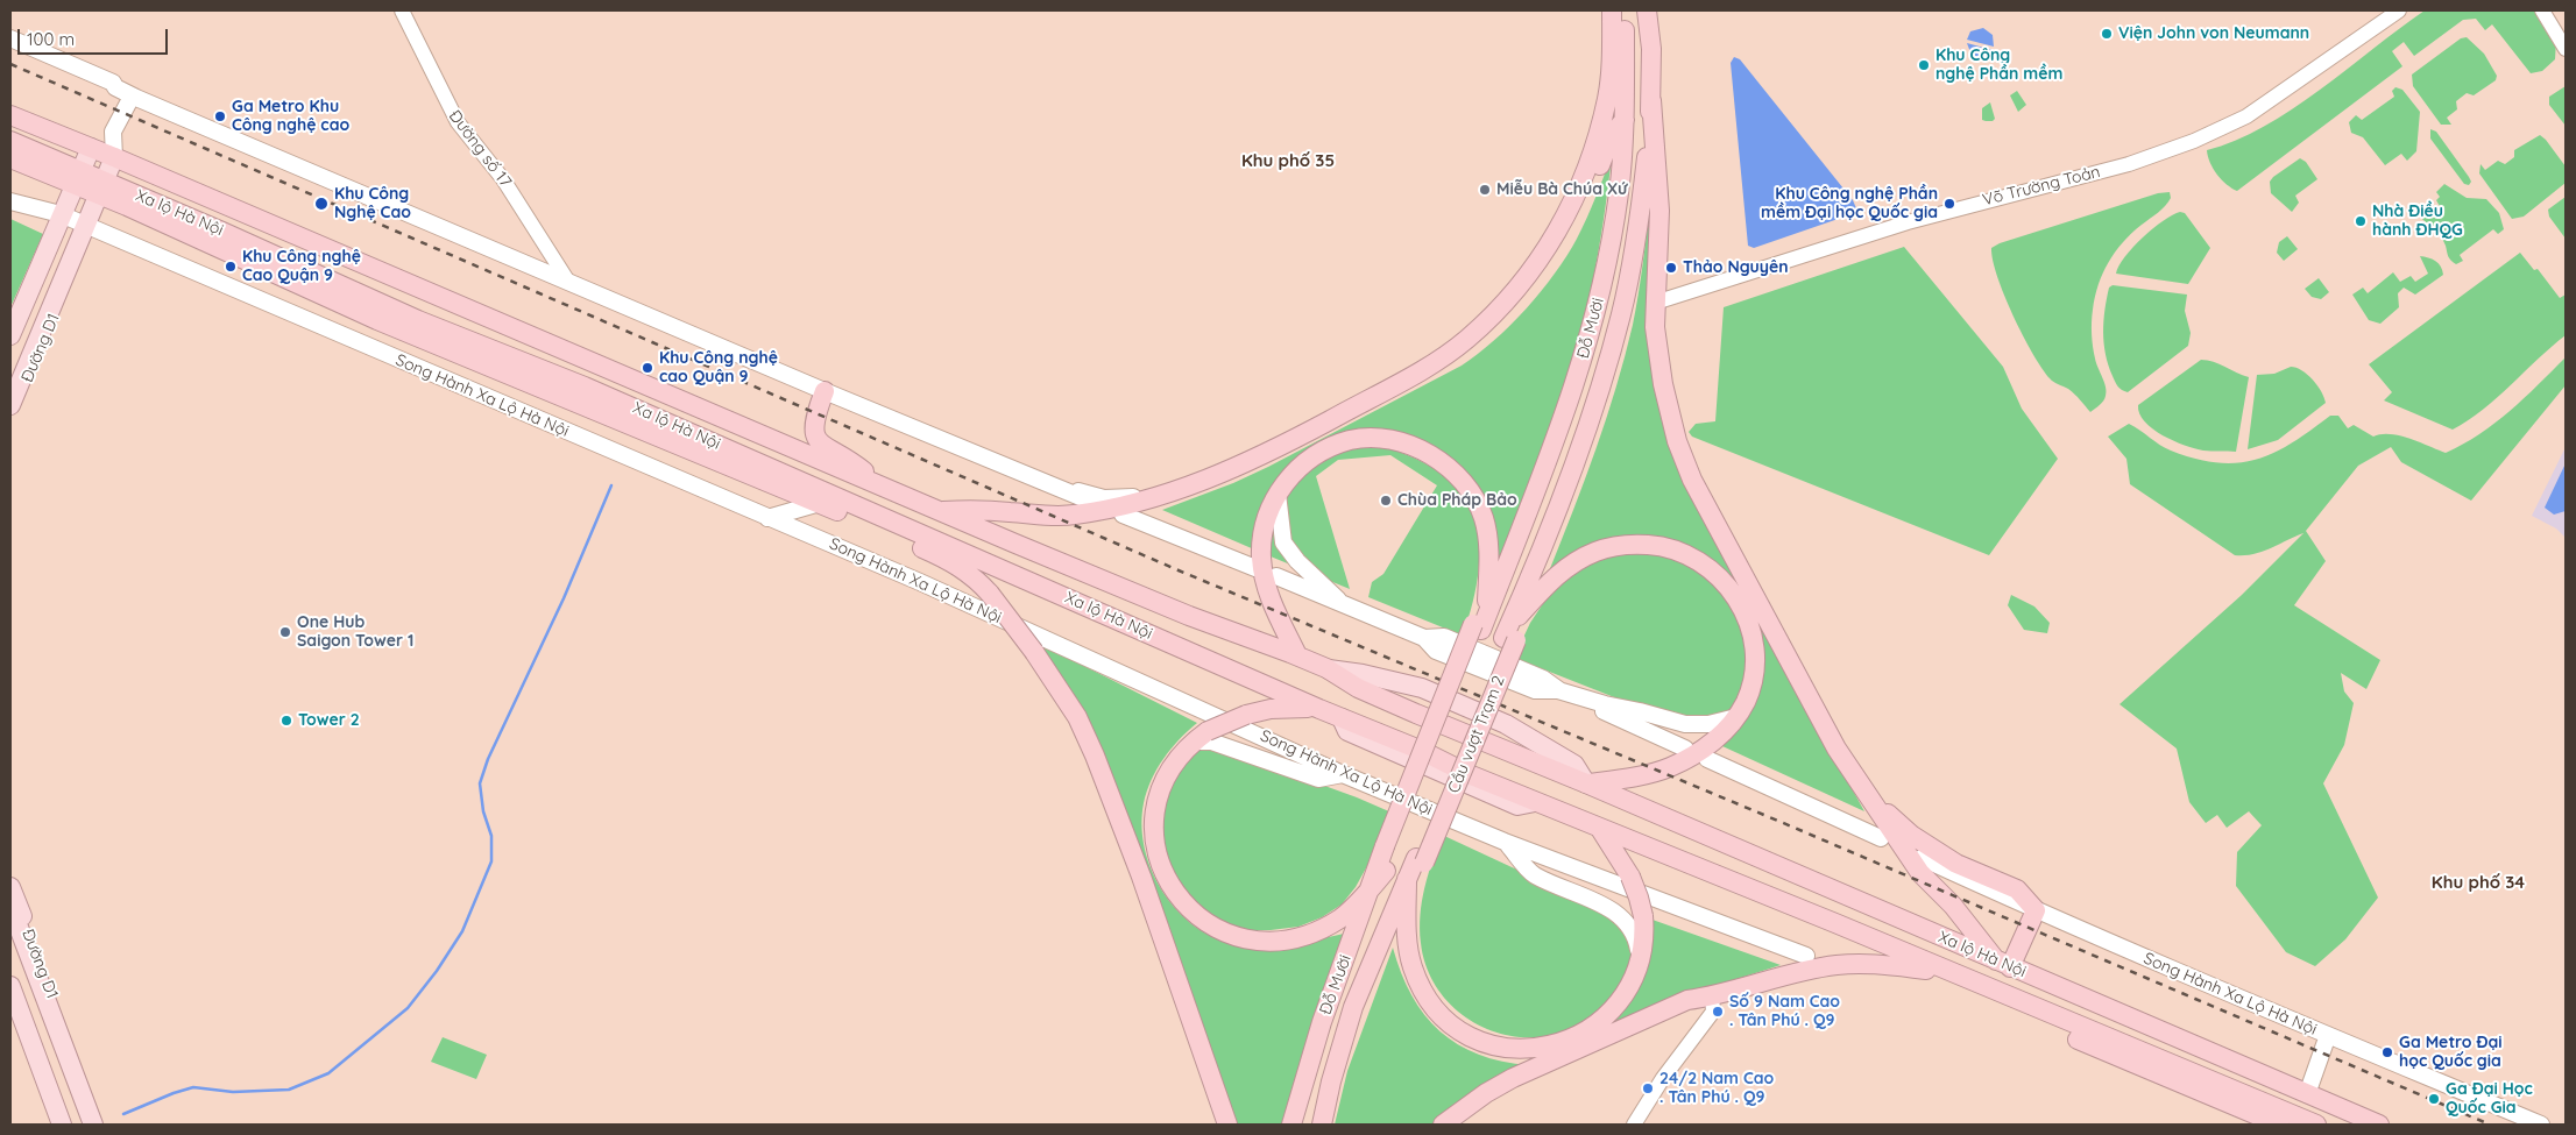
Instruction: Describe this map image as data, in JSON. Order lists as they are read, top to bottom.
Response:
{
  "streets": {
    "highway": ["Xa lộ Hà Nội", "Đỗ Mười", "Cầu vượt Trạm 2"],
    "main road": ["Đường D1", "Song Hành Xa Lộ Hà Nội"],
    "street": ["Đường số 17", "Võ Trường Toản"]
  },
  "crossings": [
    ["Xa lộ Hà Nội", "Đường D1"],
    ["Đỗ Mười", "Cầu vượt Trạm 2"],
    ["Đường D1", "Song Hành Xa Lộ Hà Nội"]
  ],
  "districts": ["Khu phố 35", "Khu phố 34"],
  "places": [
    "Viện John von Neumann",
    "Khu Công nghệ Phần mềm",
    "Ga Metro Khu Công nghệ cao",
    "Miễu Bà Chúa Xứ",
    "Khu Công Nghệ Cao",
    "Khu Công nghệ Phần mềm Đại học Quốc gia",
    "Nhà Điều hành ĐHQG",
    "Khu Công nghệ Cao Quận 9",
    "Thảo Nguyên",
    "Khu Công nghệ cao Quận 9",
    "Chùa Pháp Bảo",
    "One Hub Saigon Tower 1",
    "Tower 2",
    "Số 9 Nam Cao . Tân Phú . Q9",
    "Ga Metro Đại học Quốc gia",
    "24/2 Nam Cao . Tân Phú . Q9",
    "Ga Đại Học Quốc Gia"
  ],
  "scale_bar": "100 m"
}
